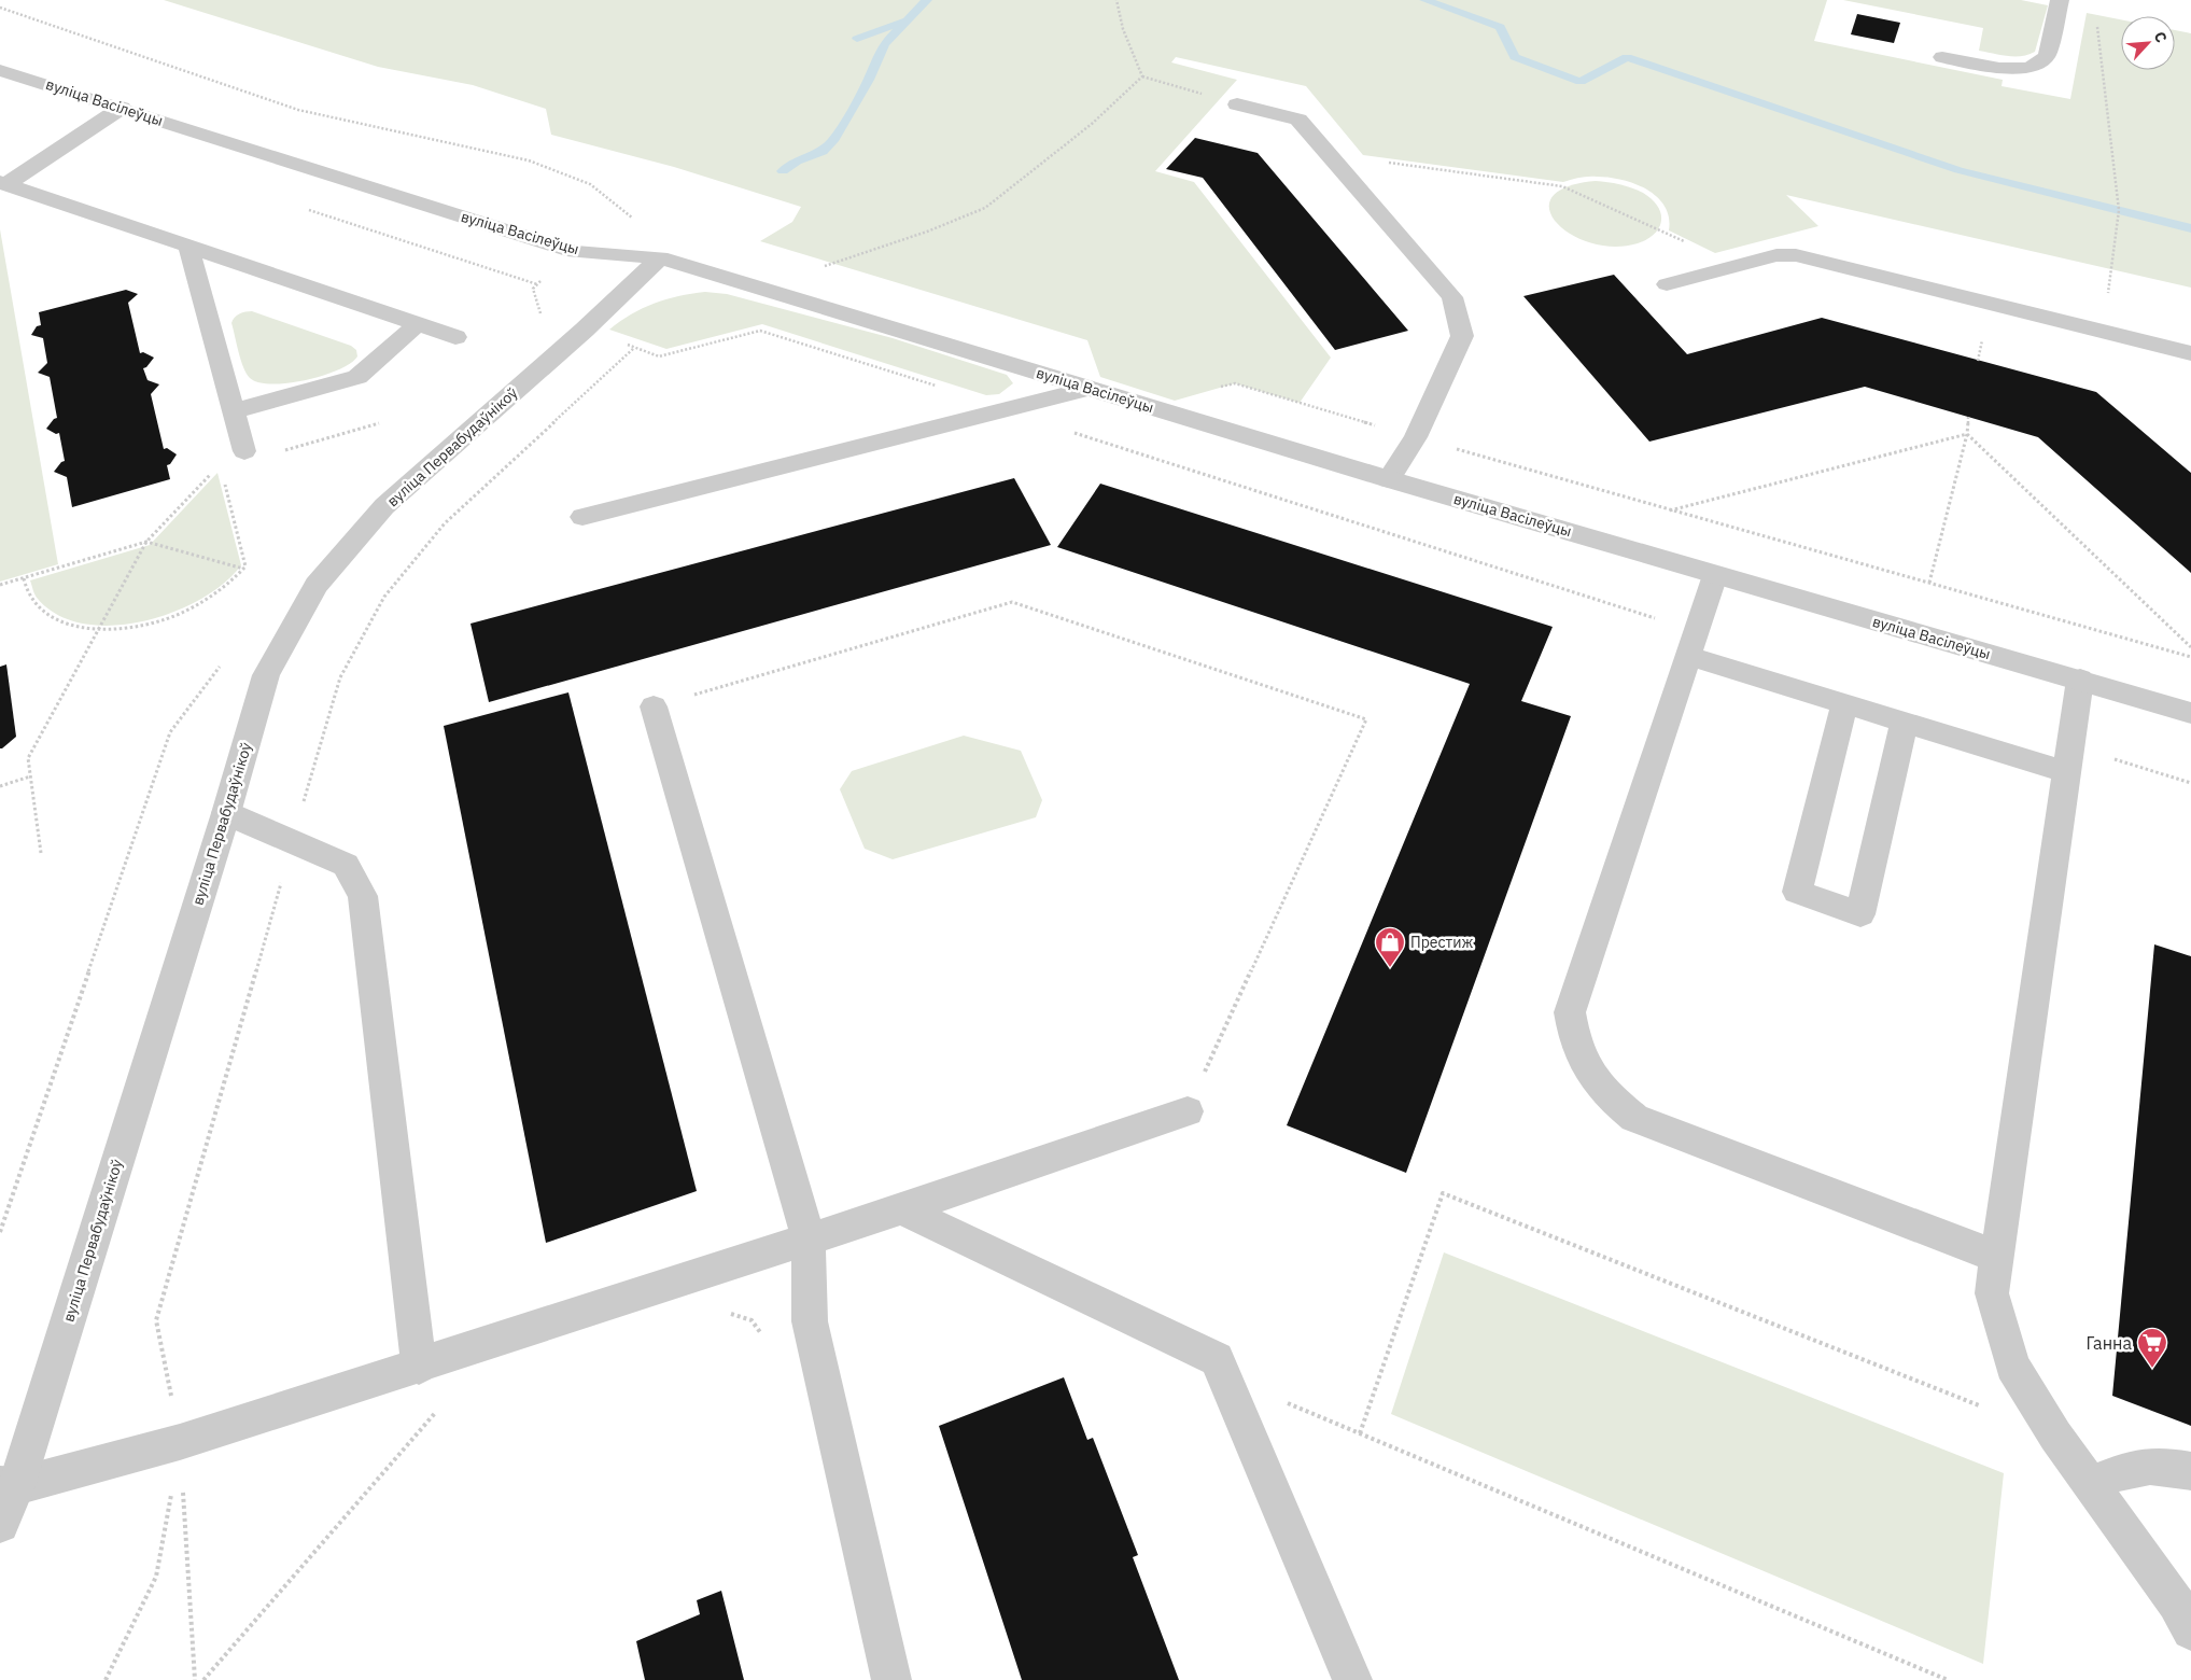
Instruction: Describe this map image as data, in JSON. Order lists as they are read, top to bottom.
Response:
{
  "streets": {
    "street": ["вуліца Васілеўцы", "вуліца Первабудаўнікоў"]
  },
  "crossings": [
    ["вуліца Васілеўцы", "вуліца Первабудаўнікоў"]
  ],
  "places": {
    "shop": ["Престиж"],
    "supermarket": ["Ганна"]
  },
  "north": "top right"
}
